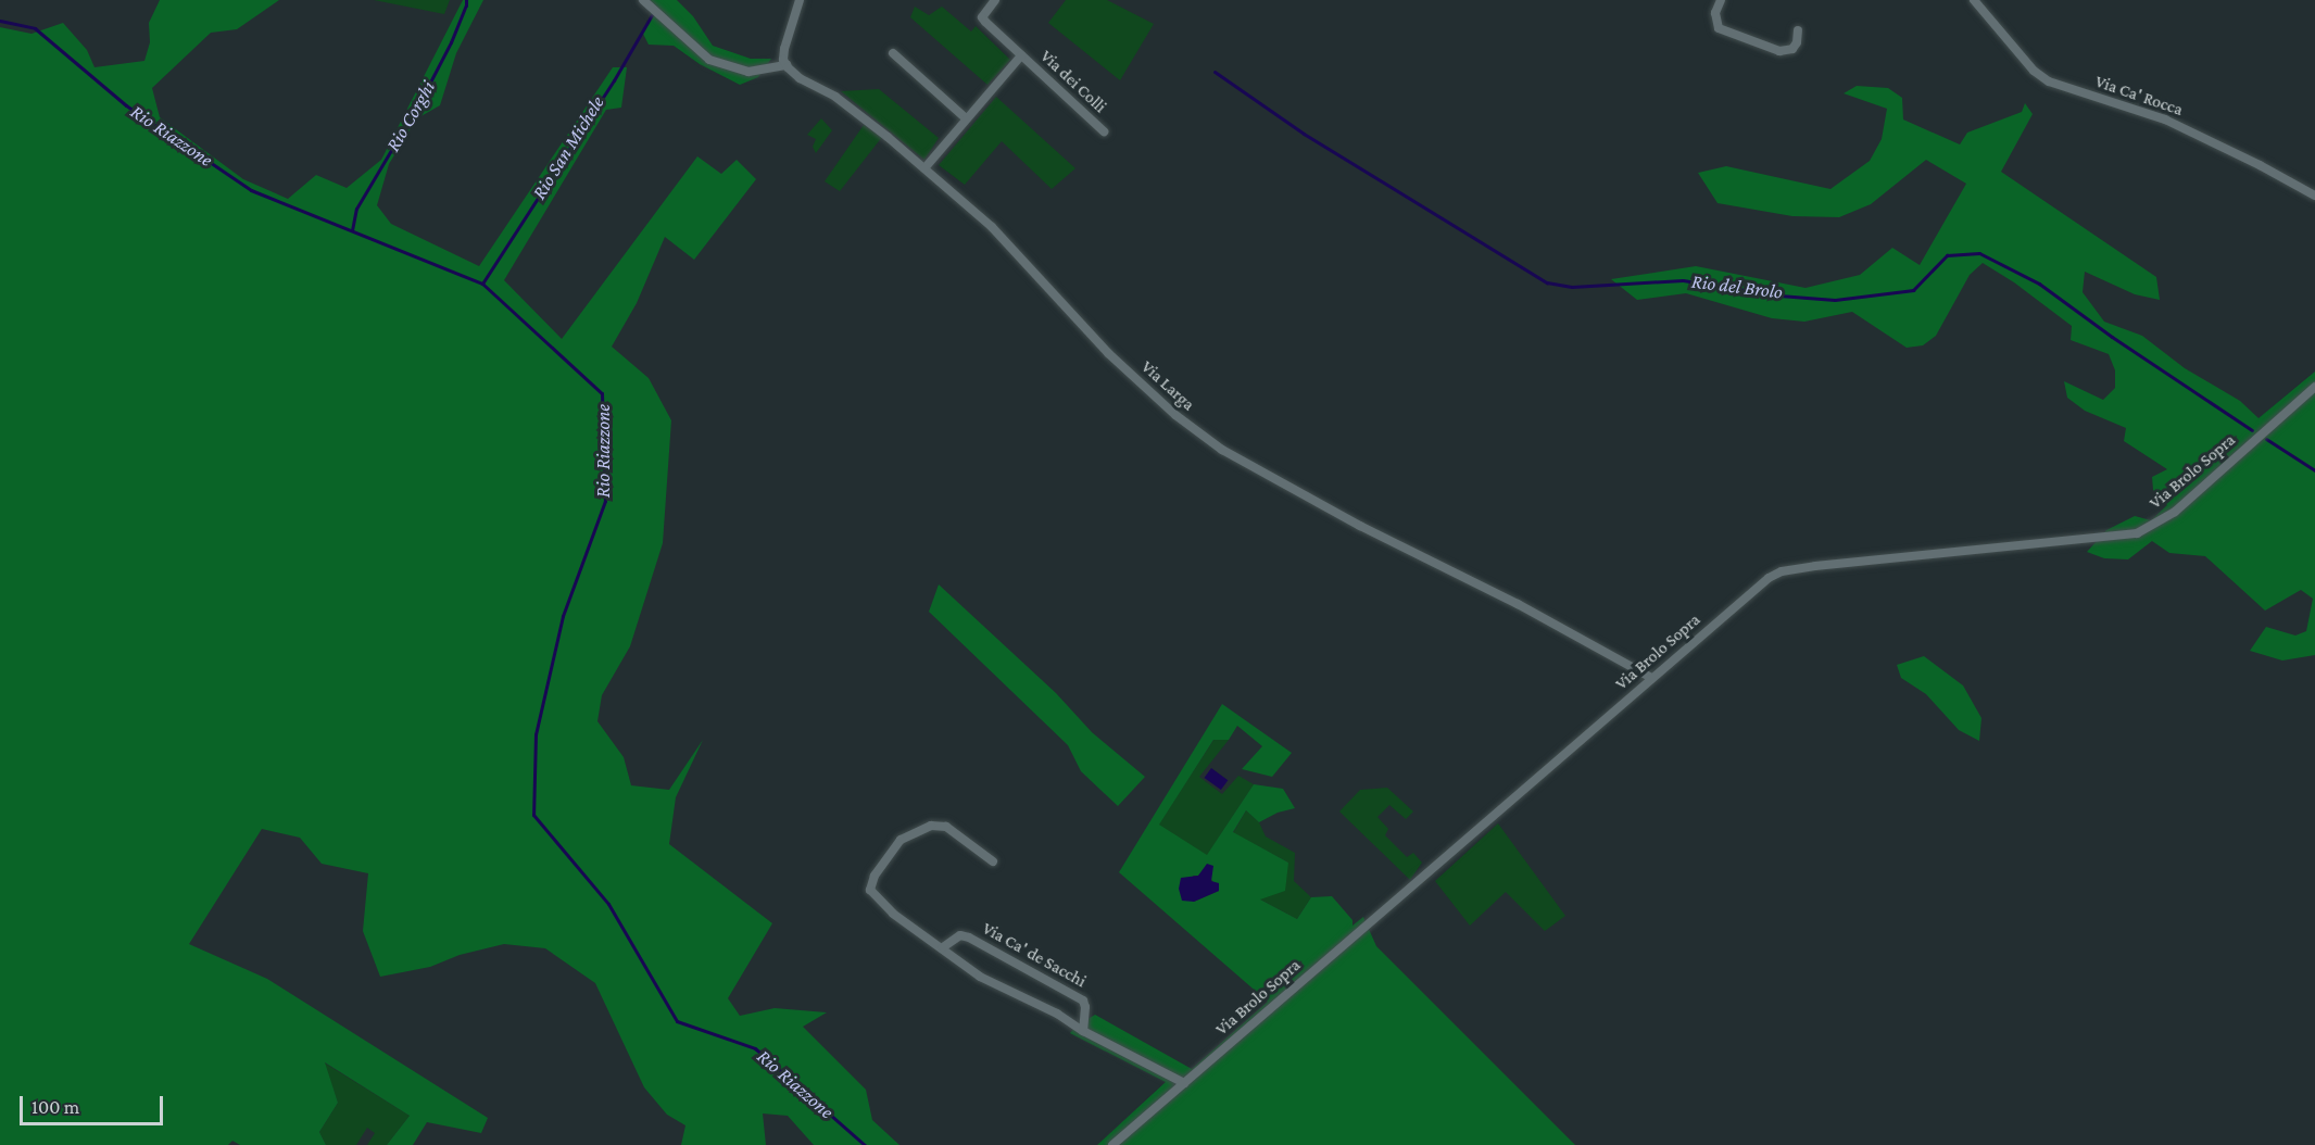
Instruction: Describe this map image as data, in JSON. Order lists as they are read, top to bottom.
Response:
{
  "streets": {
    "street": [
      "Via dei Colli",
      "Via Ca' Rocca",
      "Via Larga",
      "Via Brolo Sopra",
      "Via Ca' de Sacchi"
    ]
  },
  "crossings": [
    ["Via dei Colli", "Via Larga"],
    ["Via Larga", "Via Brolo Sopra"]
  ],
  "water": [
    "Rio Corghi",
    "Rio Riazzone",
    "Rio San Michele",
    "Rio del Brolo"
  ],
  "scale_bar": "100 m"
}
